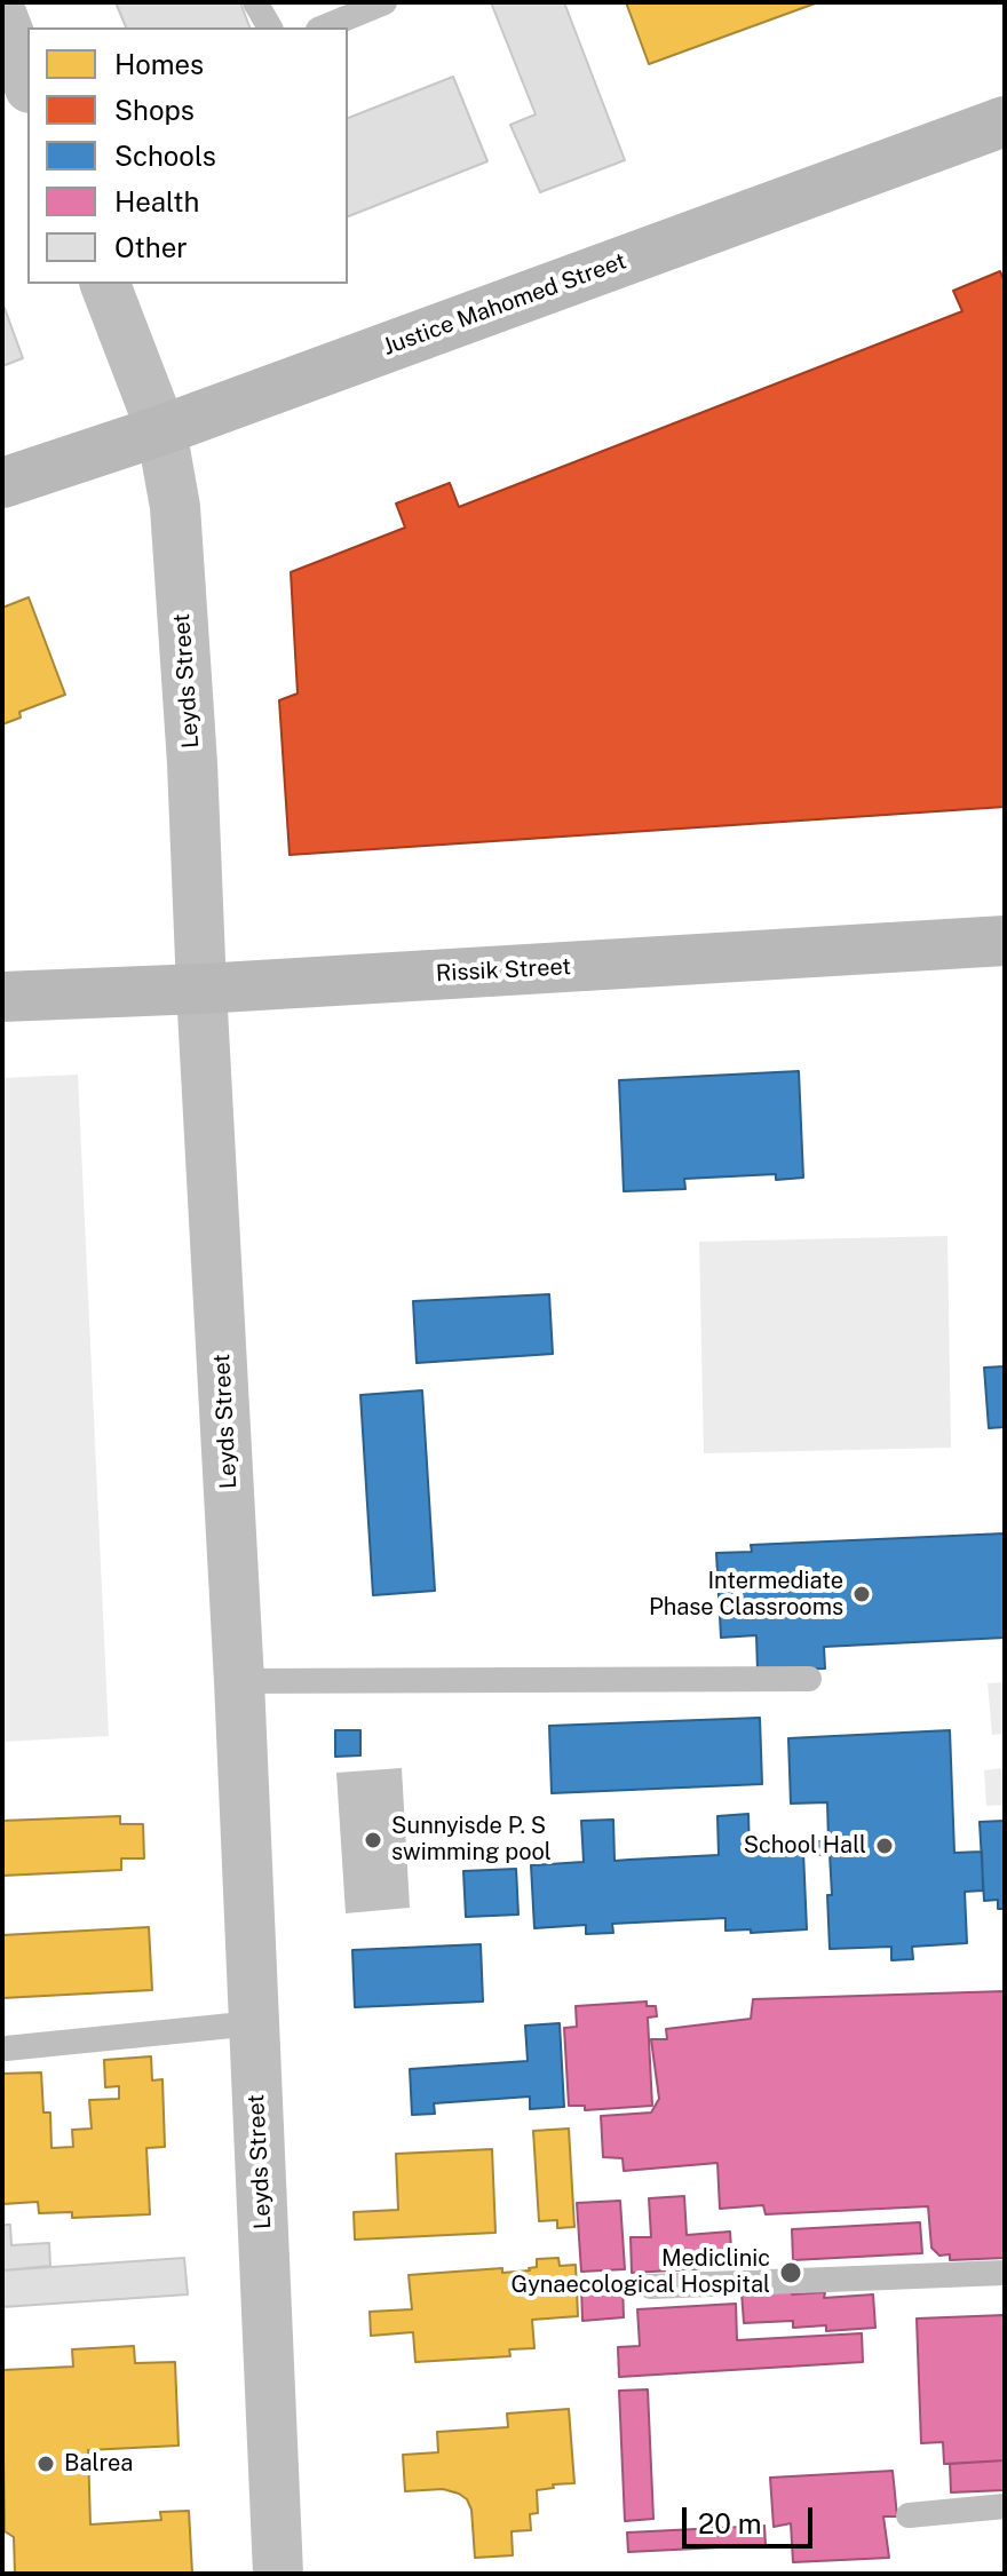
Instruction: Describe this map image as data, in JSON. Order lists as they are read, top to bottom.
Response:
{
  "streets": {
    "main road": ["Justice Mahomed Street", "Rissik Street"],
    "street": ["Leyds Street"]
  },
  "crossings": [
    ["Justice Mahomed Street", "Leyds Street"],
    ["Leyds Street", "Rissik Street"]
  ],
  "places": [
    "Intermediate Phase Classrooms",
    "Sunnyisde P. S swimming pool",
    "School Hall",
    "Mediclinic Gynaecological Hospital",
    "Balrea"
  ],
  "legend": [
    "Homes",
    "Shops",
    "Schools",
    "Health",
    "Other"
  ],
  "scale_bar": "20 m"
}
